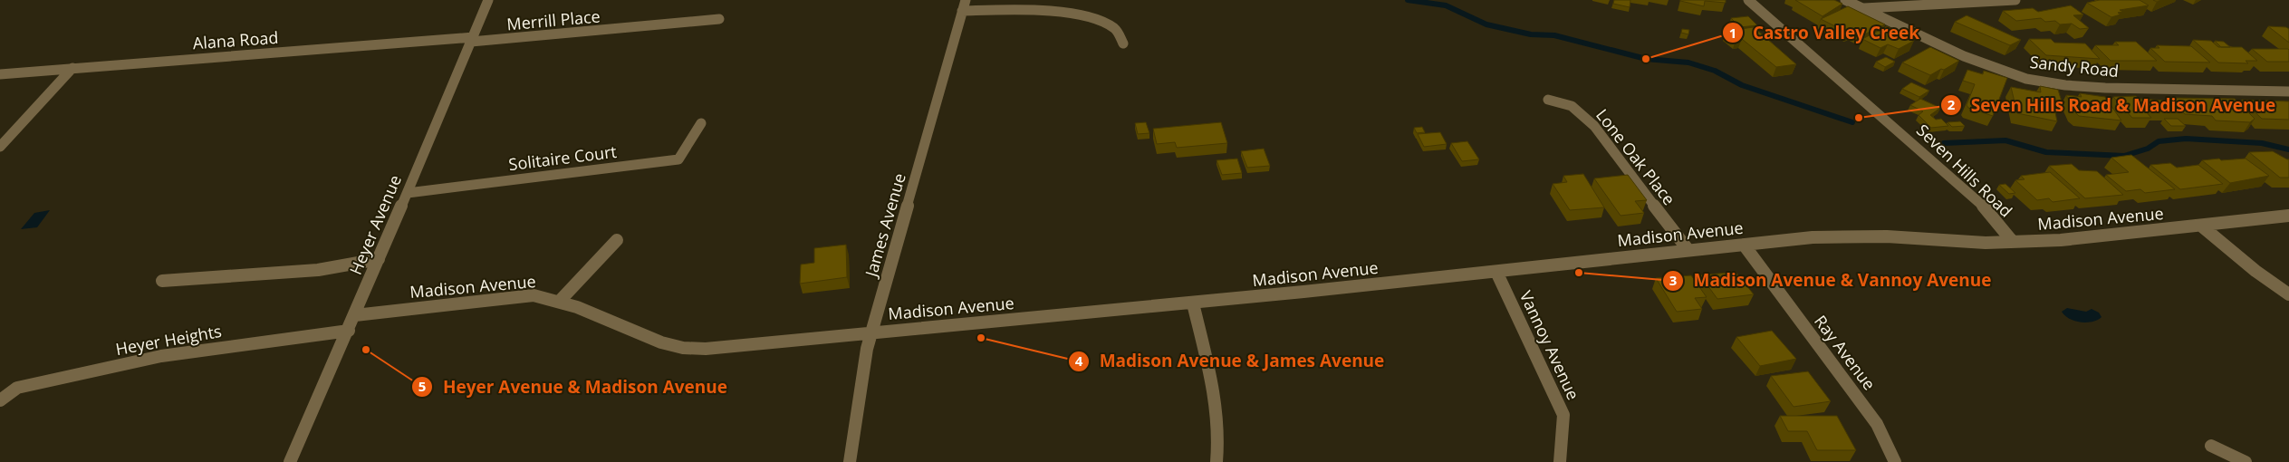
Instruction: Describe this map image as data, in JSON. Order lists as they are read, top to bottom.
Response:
{
  "streets": {
    "street": [
      "Merrill Place",
      "Alana Road",
      "Sandy Road",
      "Lone Oak Place",
      "Solitaire Court",
      "Seven Hills Road",
      "Madison Avenue",
      "Heyer Avenue",
      "James Avenue",
      "Heyer Heights",
      "Vannoy Avenue",
      "Ray Avenue"
    ]
  },
  "crossings": [
    ["Merrill Place", "Alana Road"],
    ["Merrill Place", "Heyer Avenue"],
    ["Alana Road", "Heyer Avenue"],
    ["Lone Oak Place", "Madison Avenue"],
    ["Solitaire Court", "Heyer Avenue"],
    ["Seven Hills Road", "Madison Avenue"],
    ["Madison Avenue", "Heyer Avenue"],
    ["Madison Avenue", "James Avenue"],
    ["Madison Avenue", "Vannoy Avenue"],
    ["Madison Avenue", "Ray Avenue"],
    ["Heyer Avenue", "Heyer Heights"]
  ],
  "places": [
    "Castro Valley Creek",
    "Seven Hills Road & Madison Avenue",
    "Madison Avenue & Vannoy Avenue",
    "Madison Avenue & James Avenue",
    "Heyer Avenue & Madison Avenue"
  ]
}
